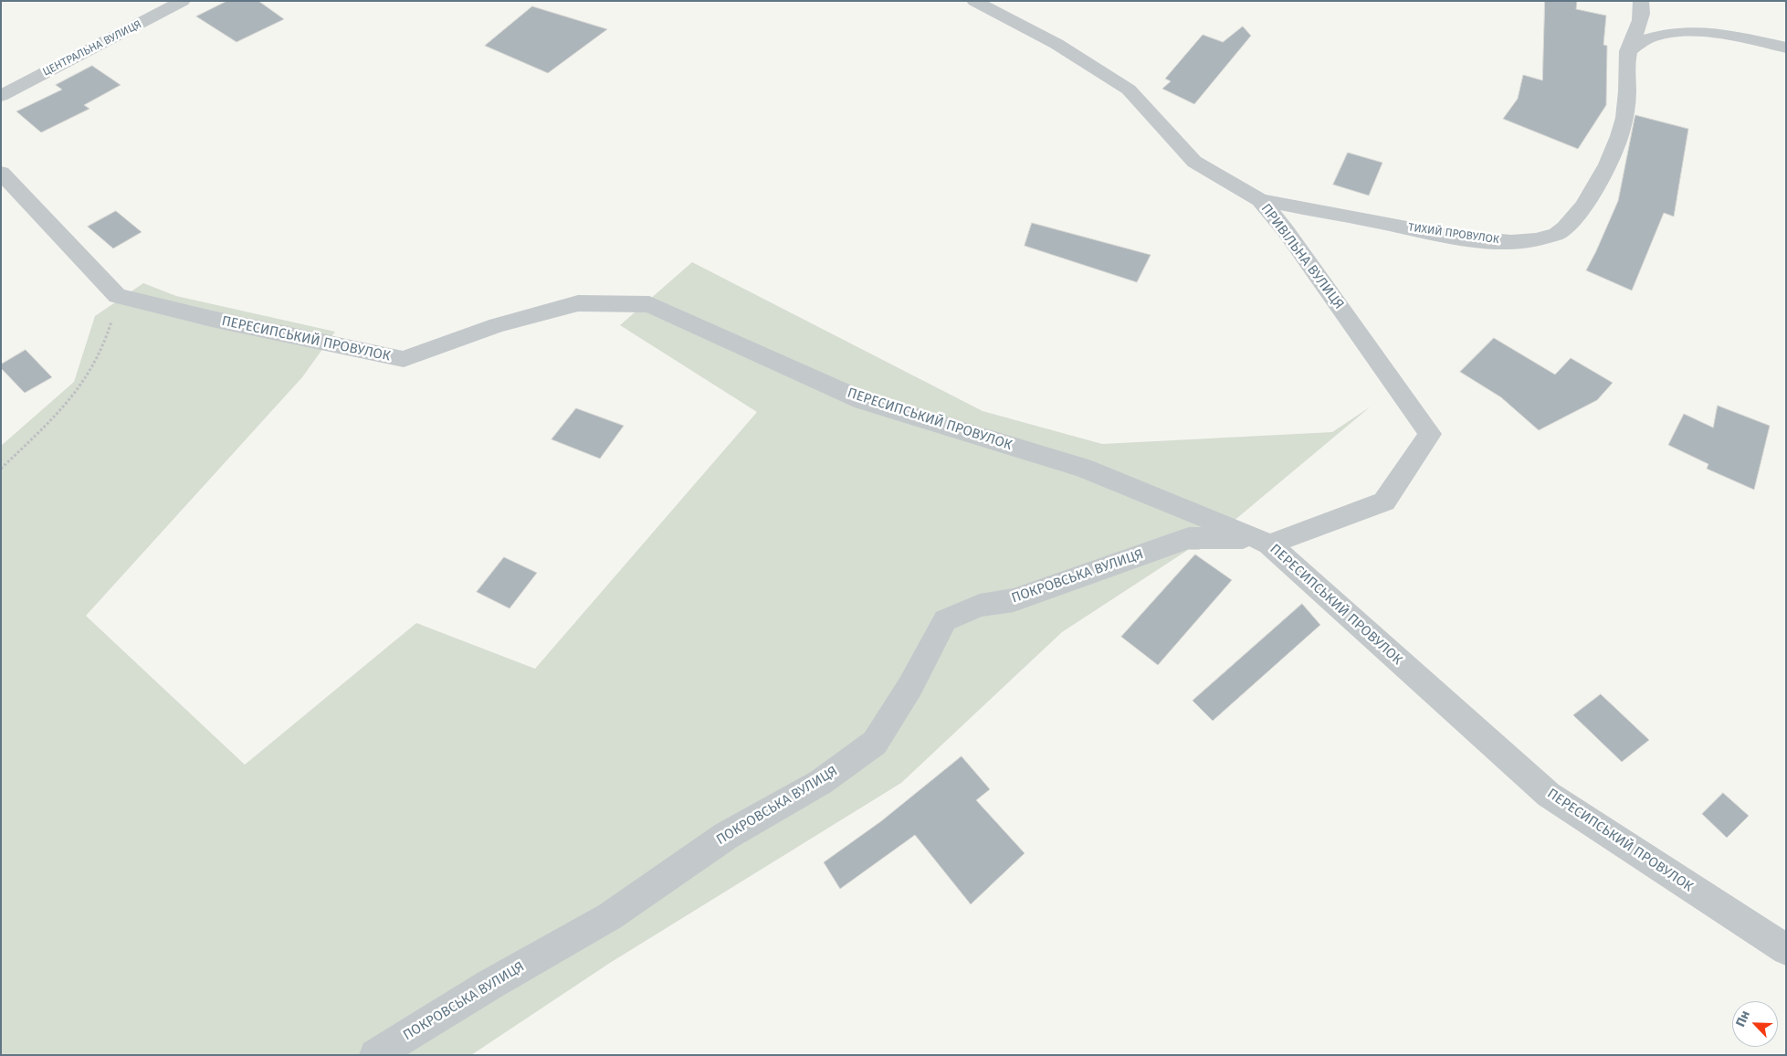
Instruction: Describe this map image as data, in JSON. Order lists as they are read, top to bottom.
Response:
{
  "streets": {
    "street": [
      "ЦЕНТРАЛЬНА ВУЛИЦЯ",
      "ТИХИЙ ПРОВУЛОК",
      "ПРИВІЛЬНА ВУЛИЦЯ",
      "ПЕРЕСИПСЬКИЙ ПРОВУЛОК",
      "ПОКРОВСЬКА ВУЛИЦЯ"
    ]
  },
  "crossings": [
    ["ТИХИЙ ПРОВУЛОК", "ПРИВІЛЬНА ВУЛИЦЯ"],
    ["ПРИВІЛЬНА ВУЛИЦЯ", "ПЕРЕСИПСЬКИЙ ПРОВУЛОК"],
    ["ПРИВІЛЬНА ВУЛИЦЯ", "ПОКРОВСЬКА ВУЛИЦЯ"],
    ["ПЕРЕСИПСЬКИЙ ПРОВУЛОК", "ПОКРОВСЬКА ВУЛИЦЯ"]
  ],
  "north": "top left"
}
